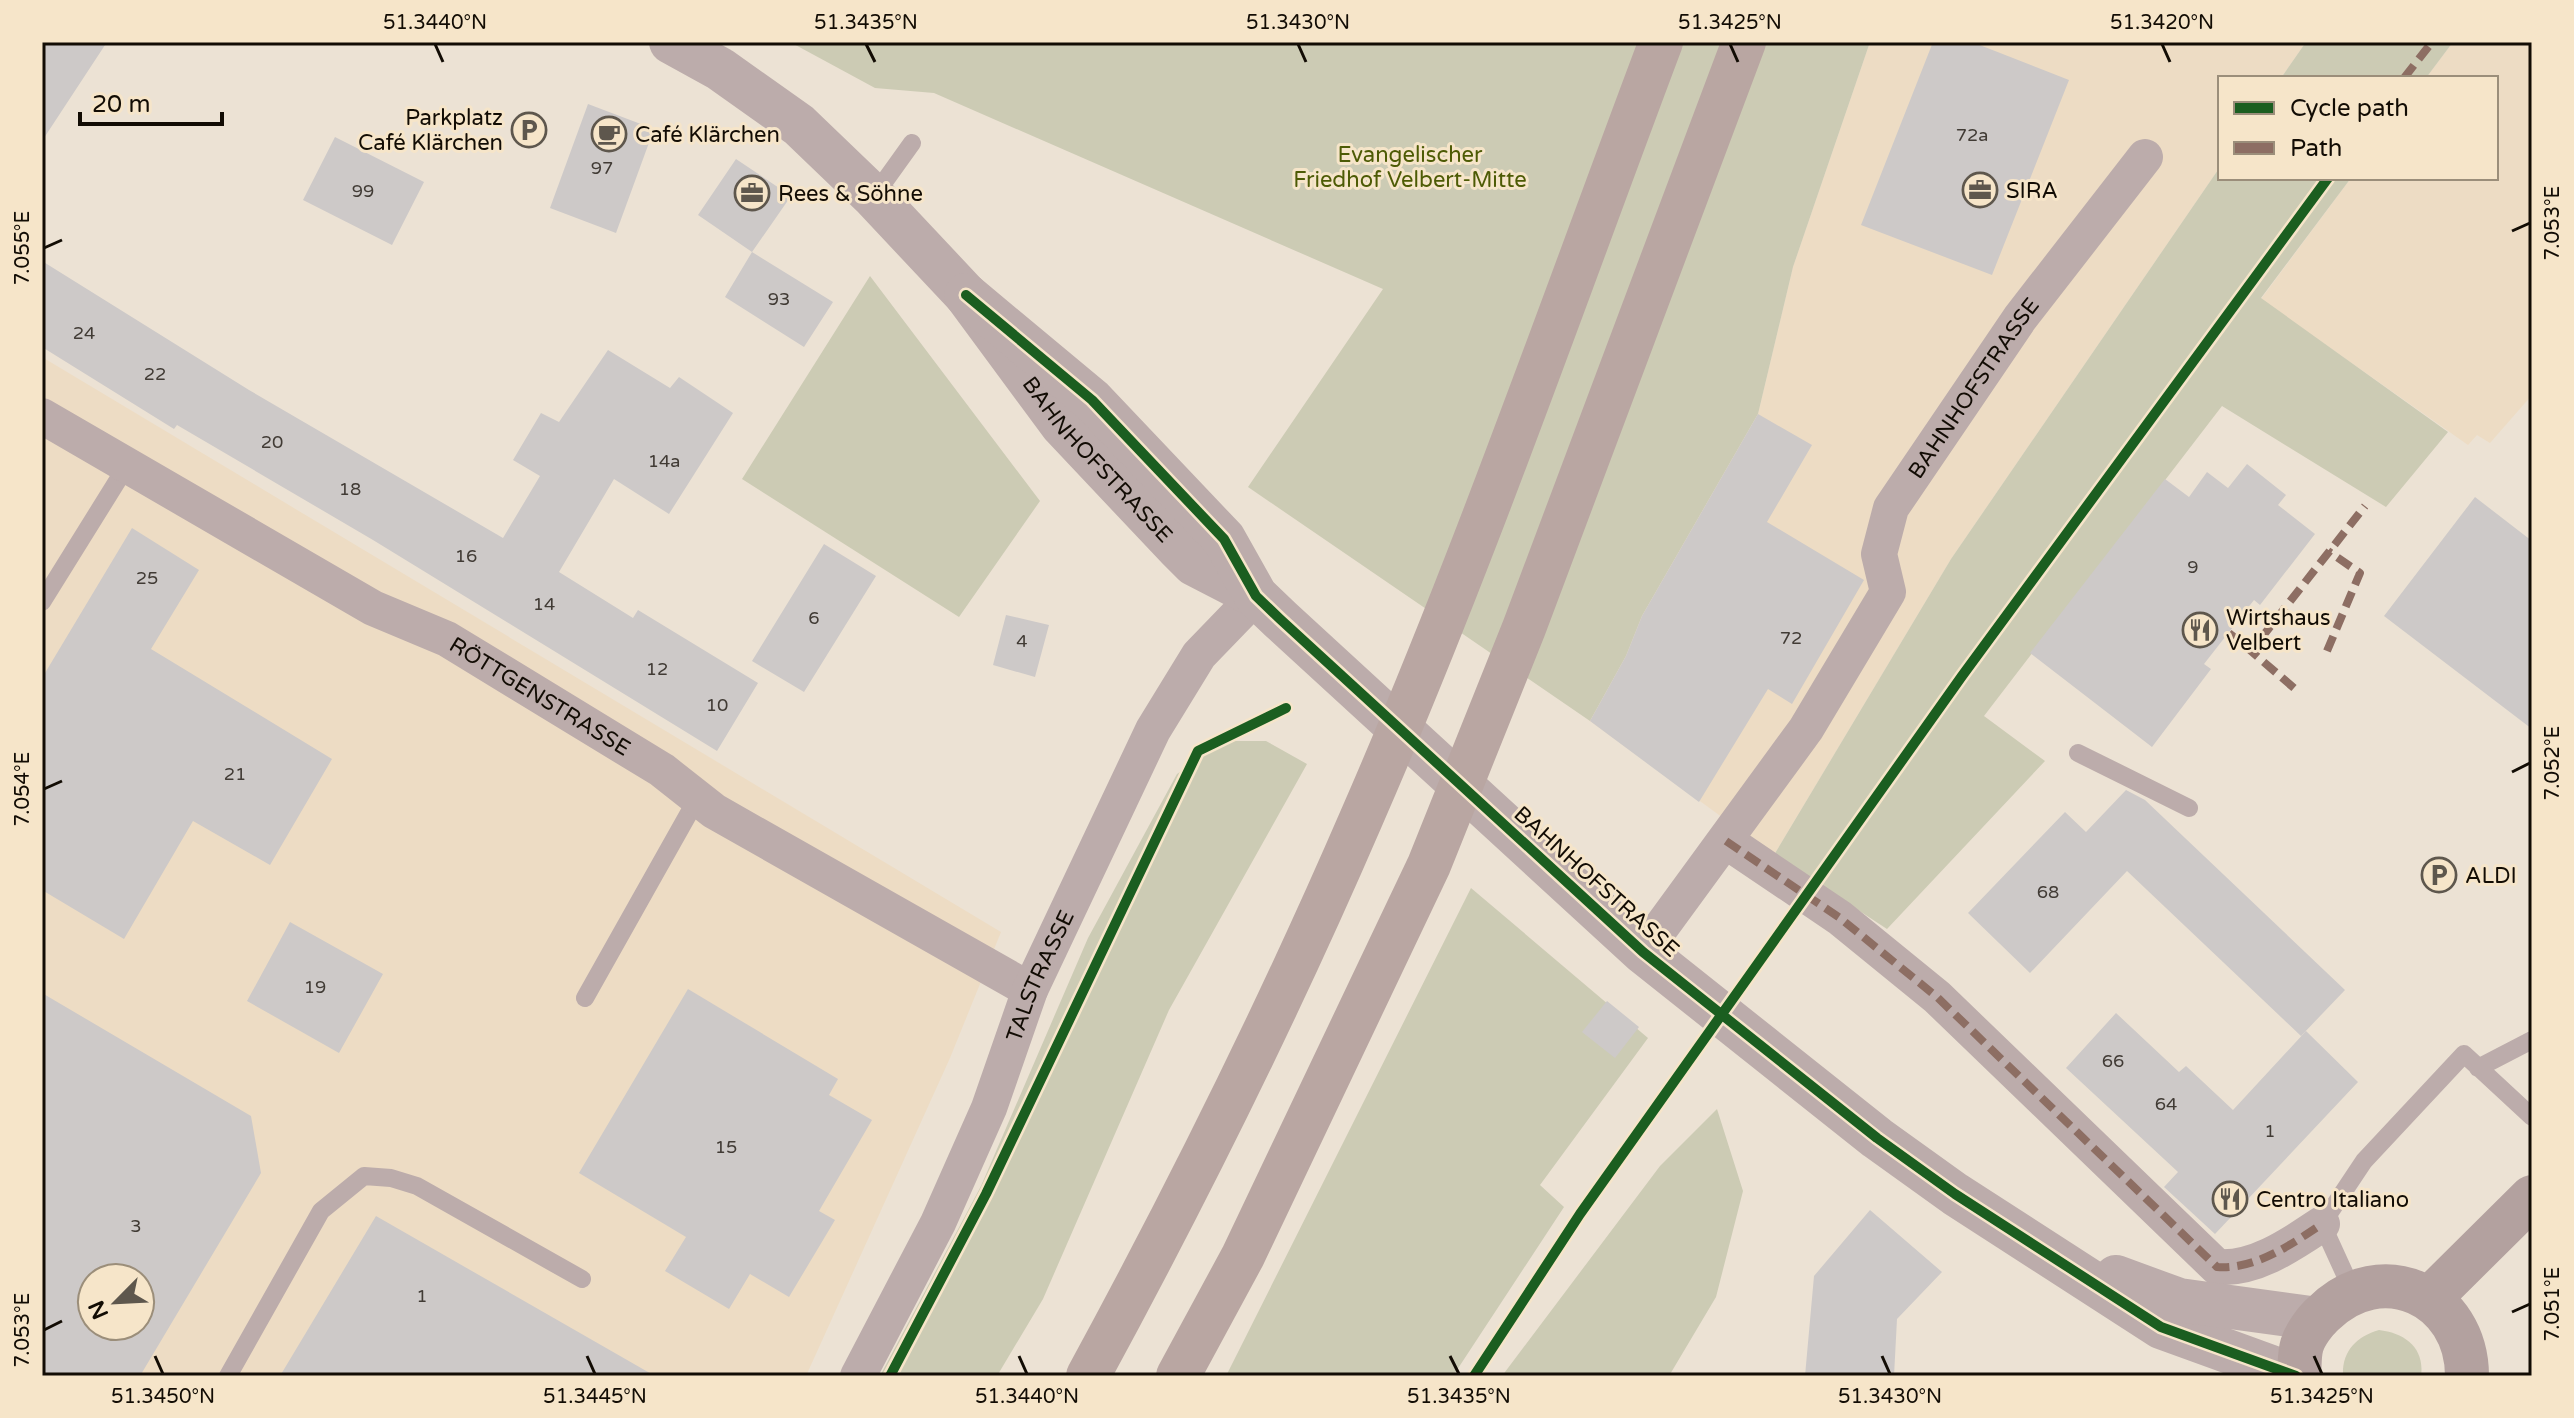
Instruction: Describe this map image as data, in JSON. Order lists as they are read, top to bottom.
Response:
{
  "streets": {
    "street": ["BAHNHOFSTRASSE", "RÖTTGENSTRASSE", "TALSTRASSE"]
  },
  "crossings": [
    ["BAHNHOFSTRASSE", "TALSTRASSE"],
    ["RÖTTGENSTRASSE", "TALSTRASSE"]
  ],
  "parks": ["Evangelischer Friedhof Velbert-Mitte"],
  "places": {
    "parking": ["Parkplatz Café Klärchen", "ALDI"],
    "cafe": ["Café Klärchen"],
    "office": ["SIRA", "Rees & Söhne"],
    "restaurant": ["Wirtshaus Velbert", "Centro Italiano"]
  },
  "house_numbers": [
    "72a",
    "97",
    "99",
    "93",
    "24",
    "22",
    "20",
    "14a",
    "18",
    "16",
    "9",
    "25",
    "14",
    "6",
    "72",
    "4",
    "12",
    "10",
    "21",
    "68",
    "19",
    "66",
    "64",
    "1",
    "15",
    "3",
    "1"
  ],
  "legend": ["Cycle path", "Path"],
  "scale_bar": "20 m",
  "north": "bottom left",
  "coordinates": [
    "51.3440°N",
    "51.3435°N",
    "51.3430°N",
    "51.3425°N",
    "51.3420°N",
    "7.053°E",
    "7.055°E",
    "7.052°E",
    "7.054°E",
    "7.051°E",
    "51.3450°N",
    "51.3445°N"
  ]
}
